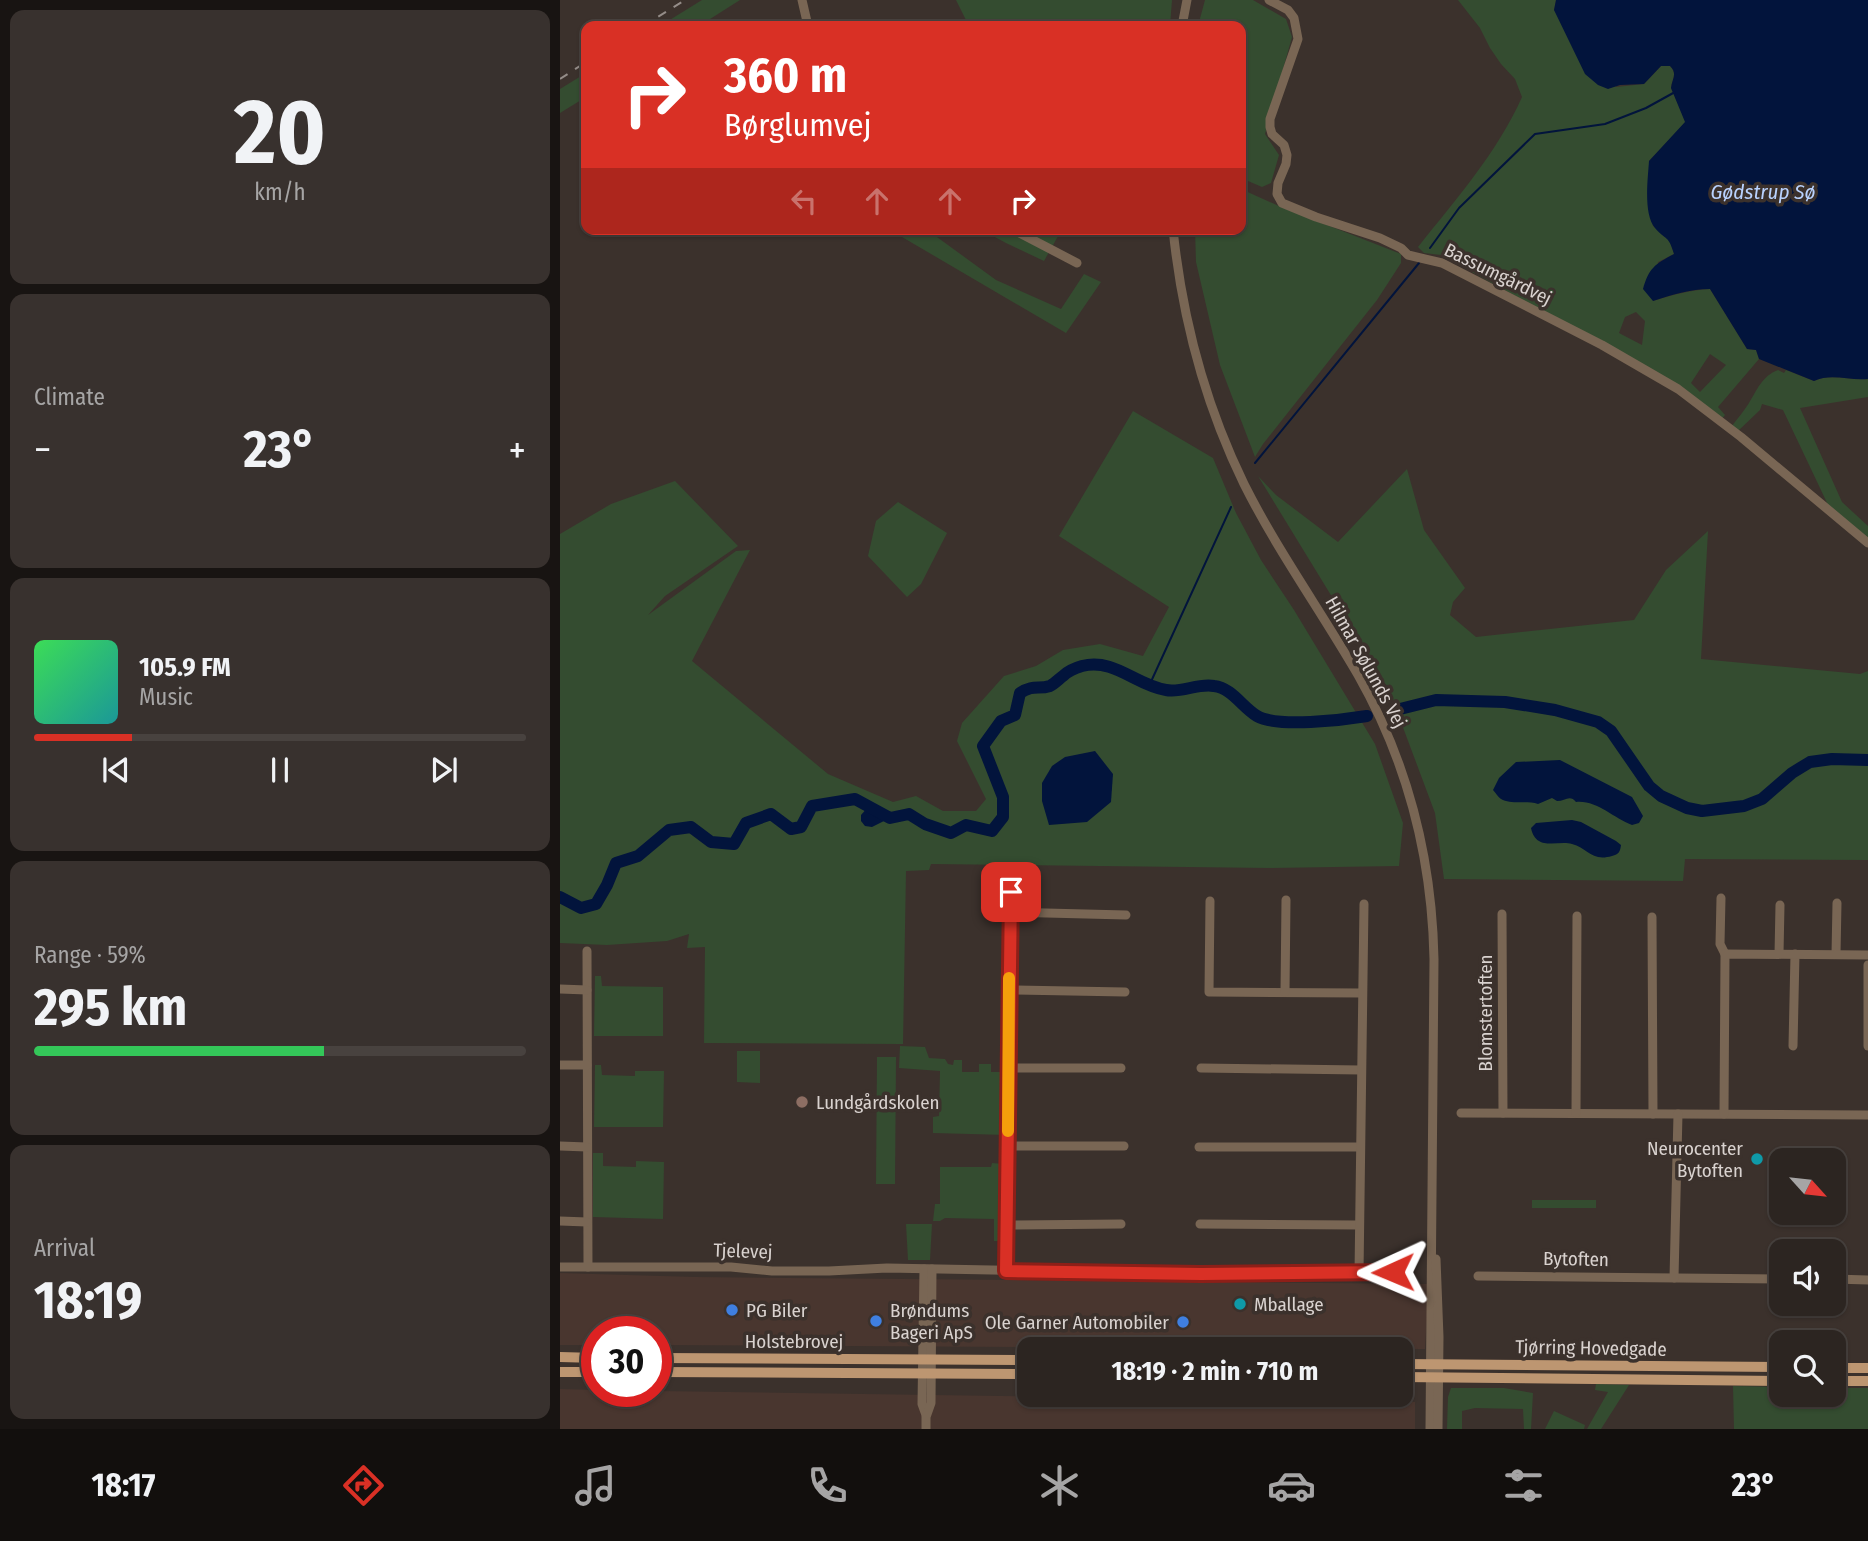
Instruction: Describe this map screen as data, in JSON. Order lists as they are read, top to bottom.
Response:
{
  "streets": {
    "main road": ["Holstebrovej", "Tjørring Hovedgade"],
    "street": [
      "Bassumgårdvej",
      "Hilmar Sølunds Vej",
      "Blomstertoften",
      "Tjelevej",
      "Bytoften"
    ]
  },
  "crossings": [
    ["Hilmar Sølunds Vej", "Tjørring Hovedgade"]
  ],
  "water": ["Gødstrup Sø"],
  "places": [
    "Lundgårdskolen",
    "Neurocenter Bytoften",
    "Mballage",
    "PG Biler",
    "Brøndums Bageri ApS",
    "Ole Garner Automobiler"
  ],
  "north": "bottom right",
  "page": {
    "tile": [
      ["20", "km/h"],
      "Climate",
      ["Range · 59%", "295 km"],
      ["Arrival", "18:19"]
    ],
    "turn": ["360 m", "Børglumvej"],
    "heat": ["−", "23°", "+"],
    "song": ["105.9 FM", "Music"],
    "limit": "30",
    "trip": "18:19 · 2 min · 710 m",
    "tabs": ["18:17", "23°"]
  }
}
